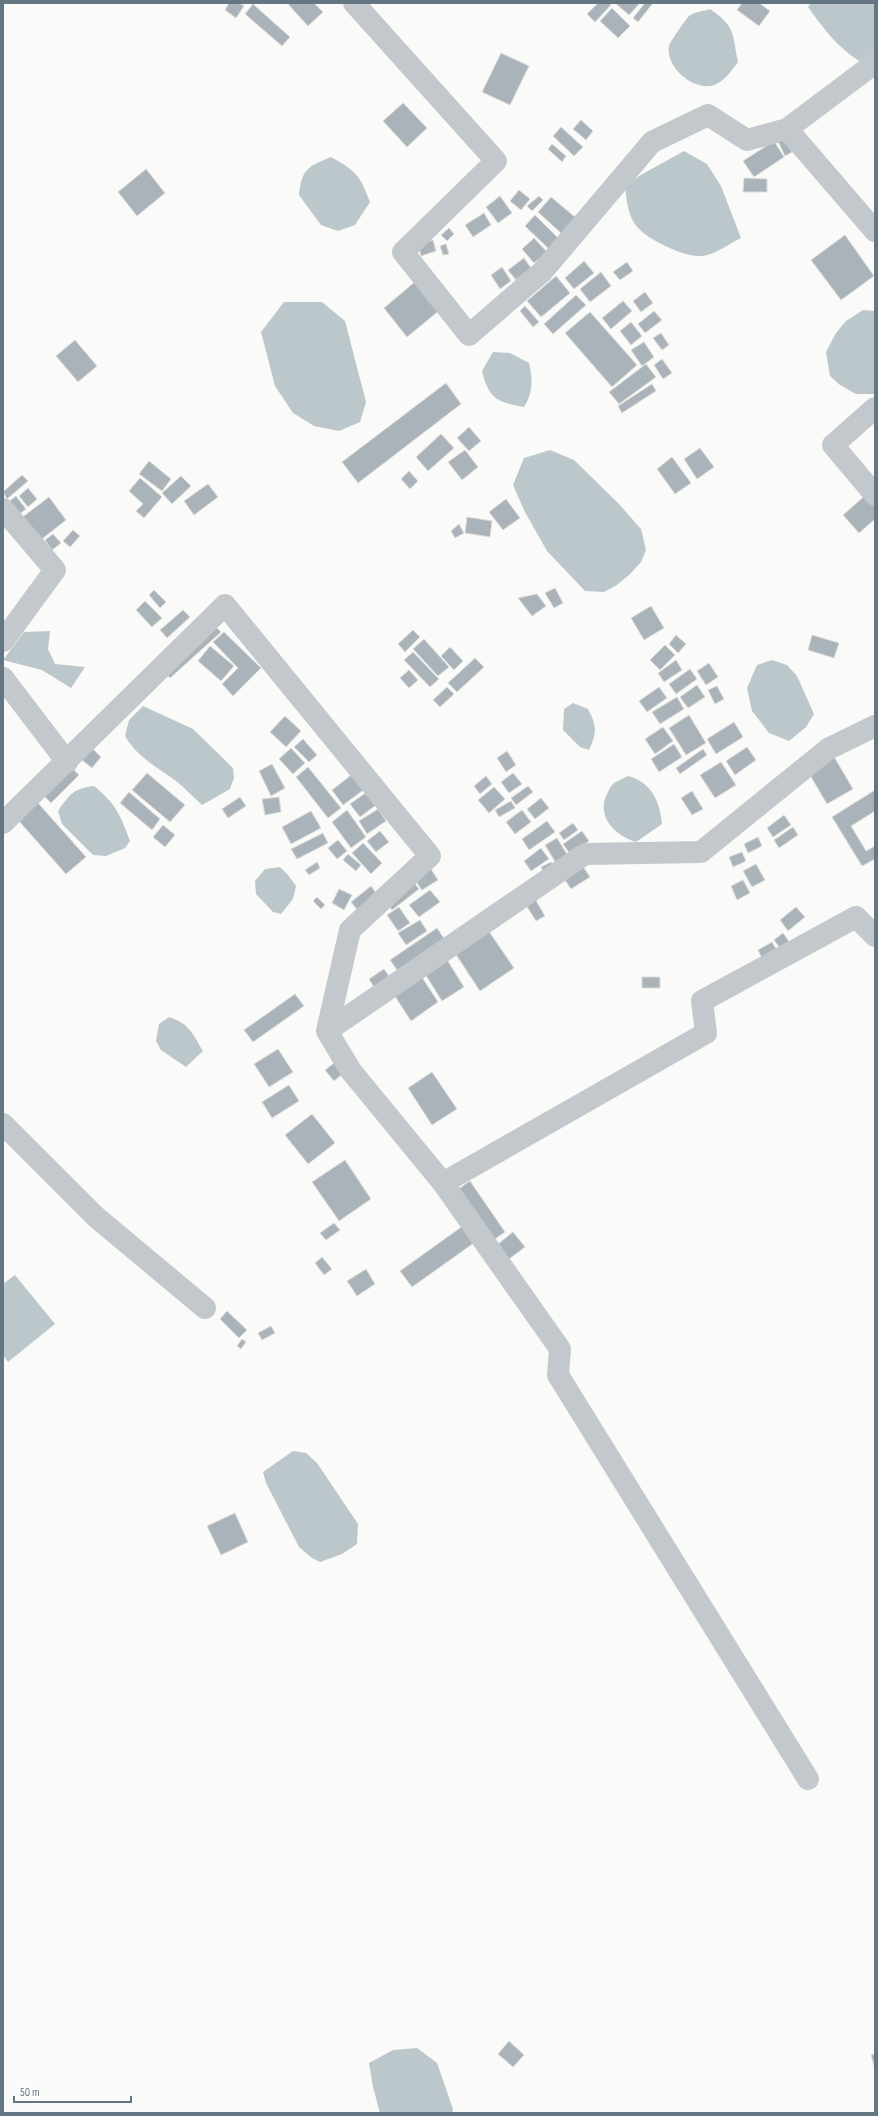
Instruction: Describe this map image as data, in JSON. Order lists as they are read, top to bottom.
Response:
{
  "scale_bar": "50 m"
}
